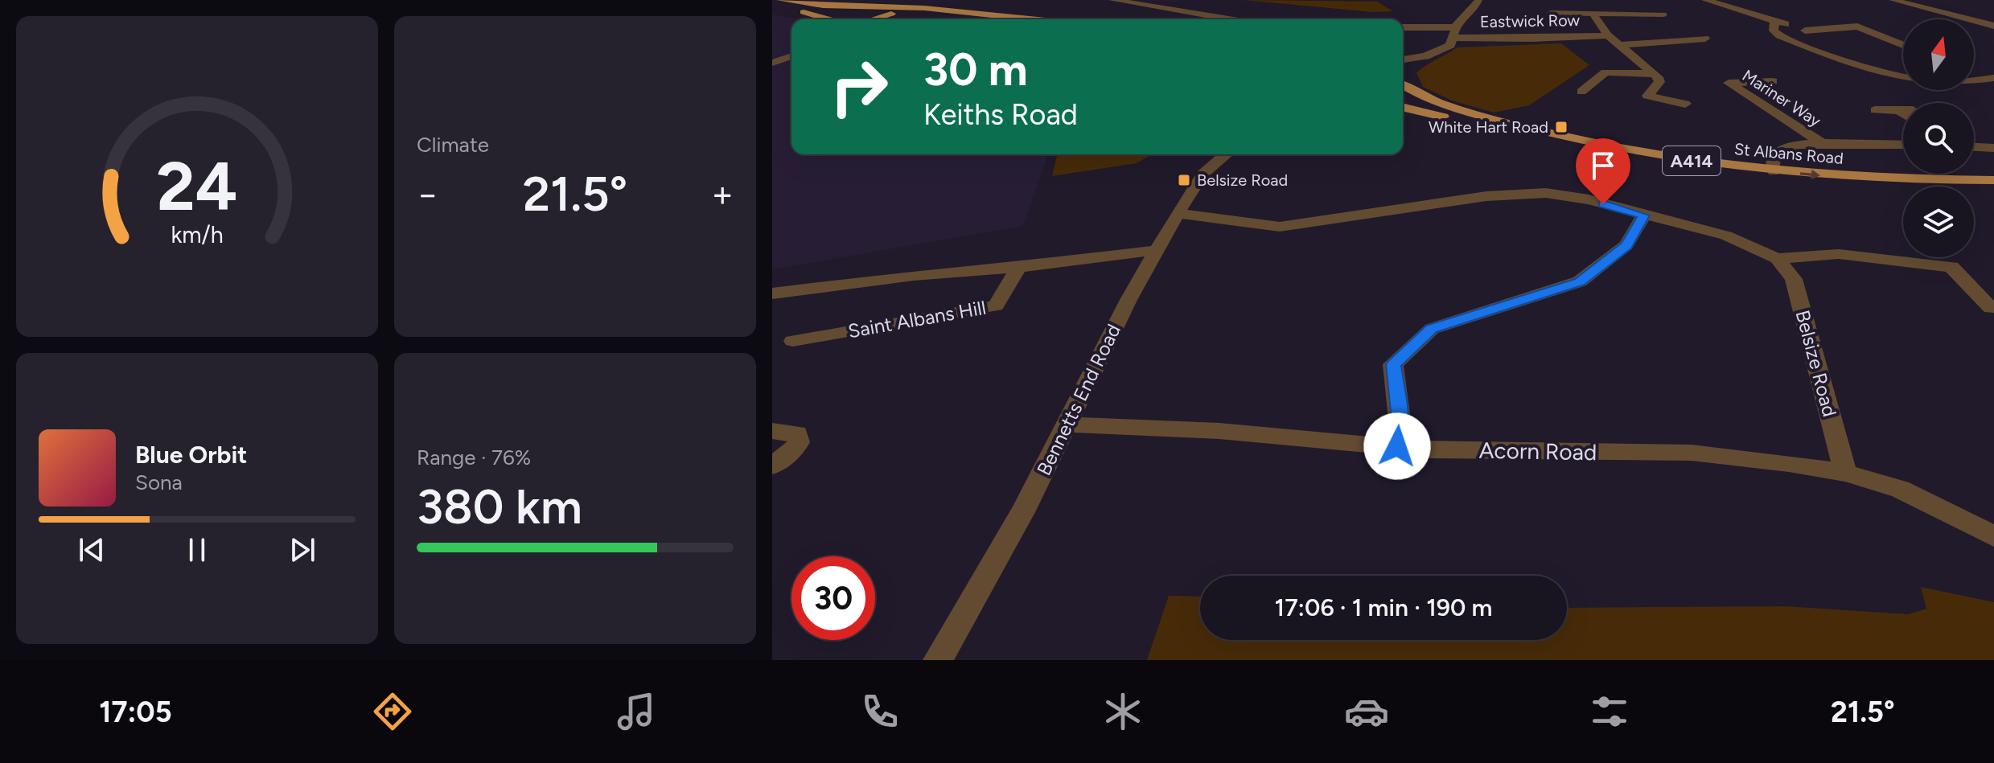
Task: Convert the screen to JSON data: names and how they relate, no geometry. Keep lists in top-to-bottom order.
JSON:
{
  "streets": {
    "main road": ["St Albans Road", "A414"],
    "street": [
      "Eastwick Row",
      "Mariner Way",
      "Saint Albans Hill",
      "Belsize Road",
      "Bennetts End Road",
      "Acorn Road"
    ]
  },
  "crossings": [
    ["Saint Albans Hill", "Bennetts End Road"],
    ["Belsize Road", "Bennetts End Road"],
    ["Belsize Road", "Acorn Road"],
    ["Bennetts End Road", "Acorn Road"]
  ],
  "places": {
    "transit": ["White Hart Road", "Belsize Road"]
  },
  "north": "top",
  "page": {
    "tile": [
      "Climate",
      ["Range · 76%", "380 km"]
    ],
    "turn": ["30 m", "Keiths Road"],
    "heat": ["−", "21.5°", "+"],
    "song": ["Blue Orbit", "Sona"],
    "limit": "30",
    "trip": "17:06 · 1 min · 190 m",
    "tabs": ["17:05", "21.5°"],
    "gauge": ["24", "km/h"]
  }
}
